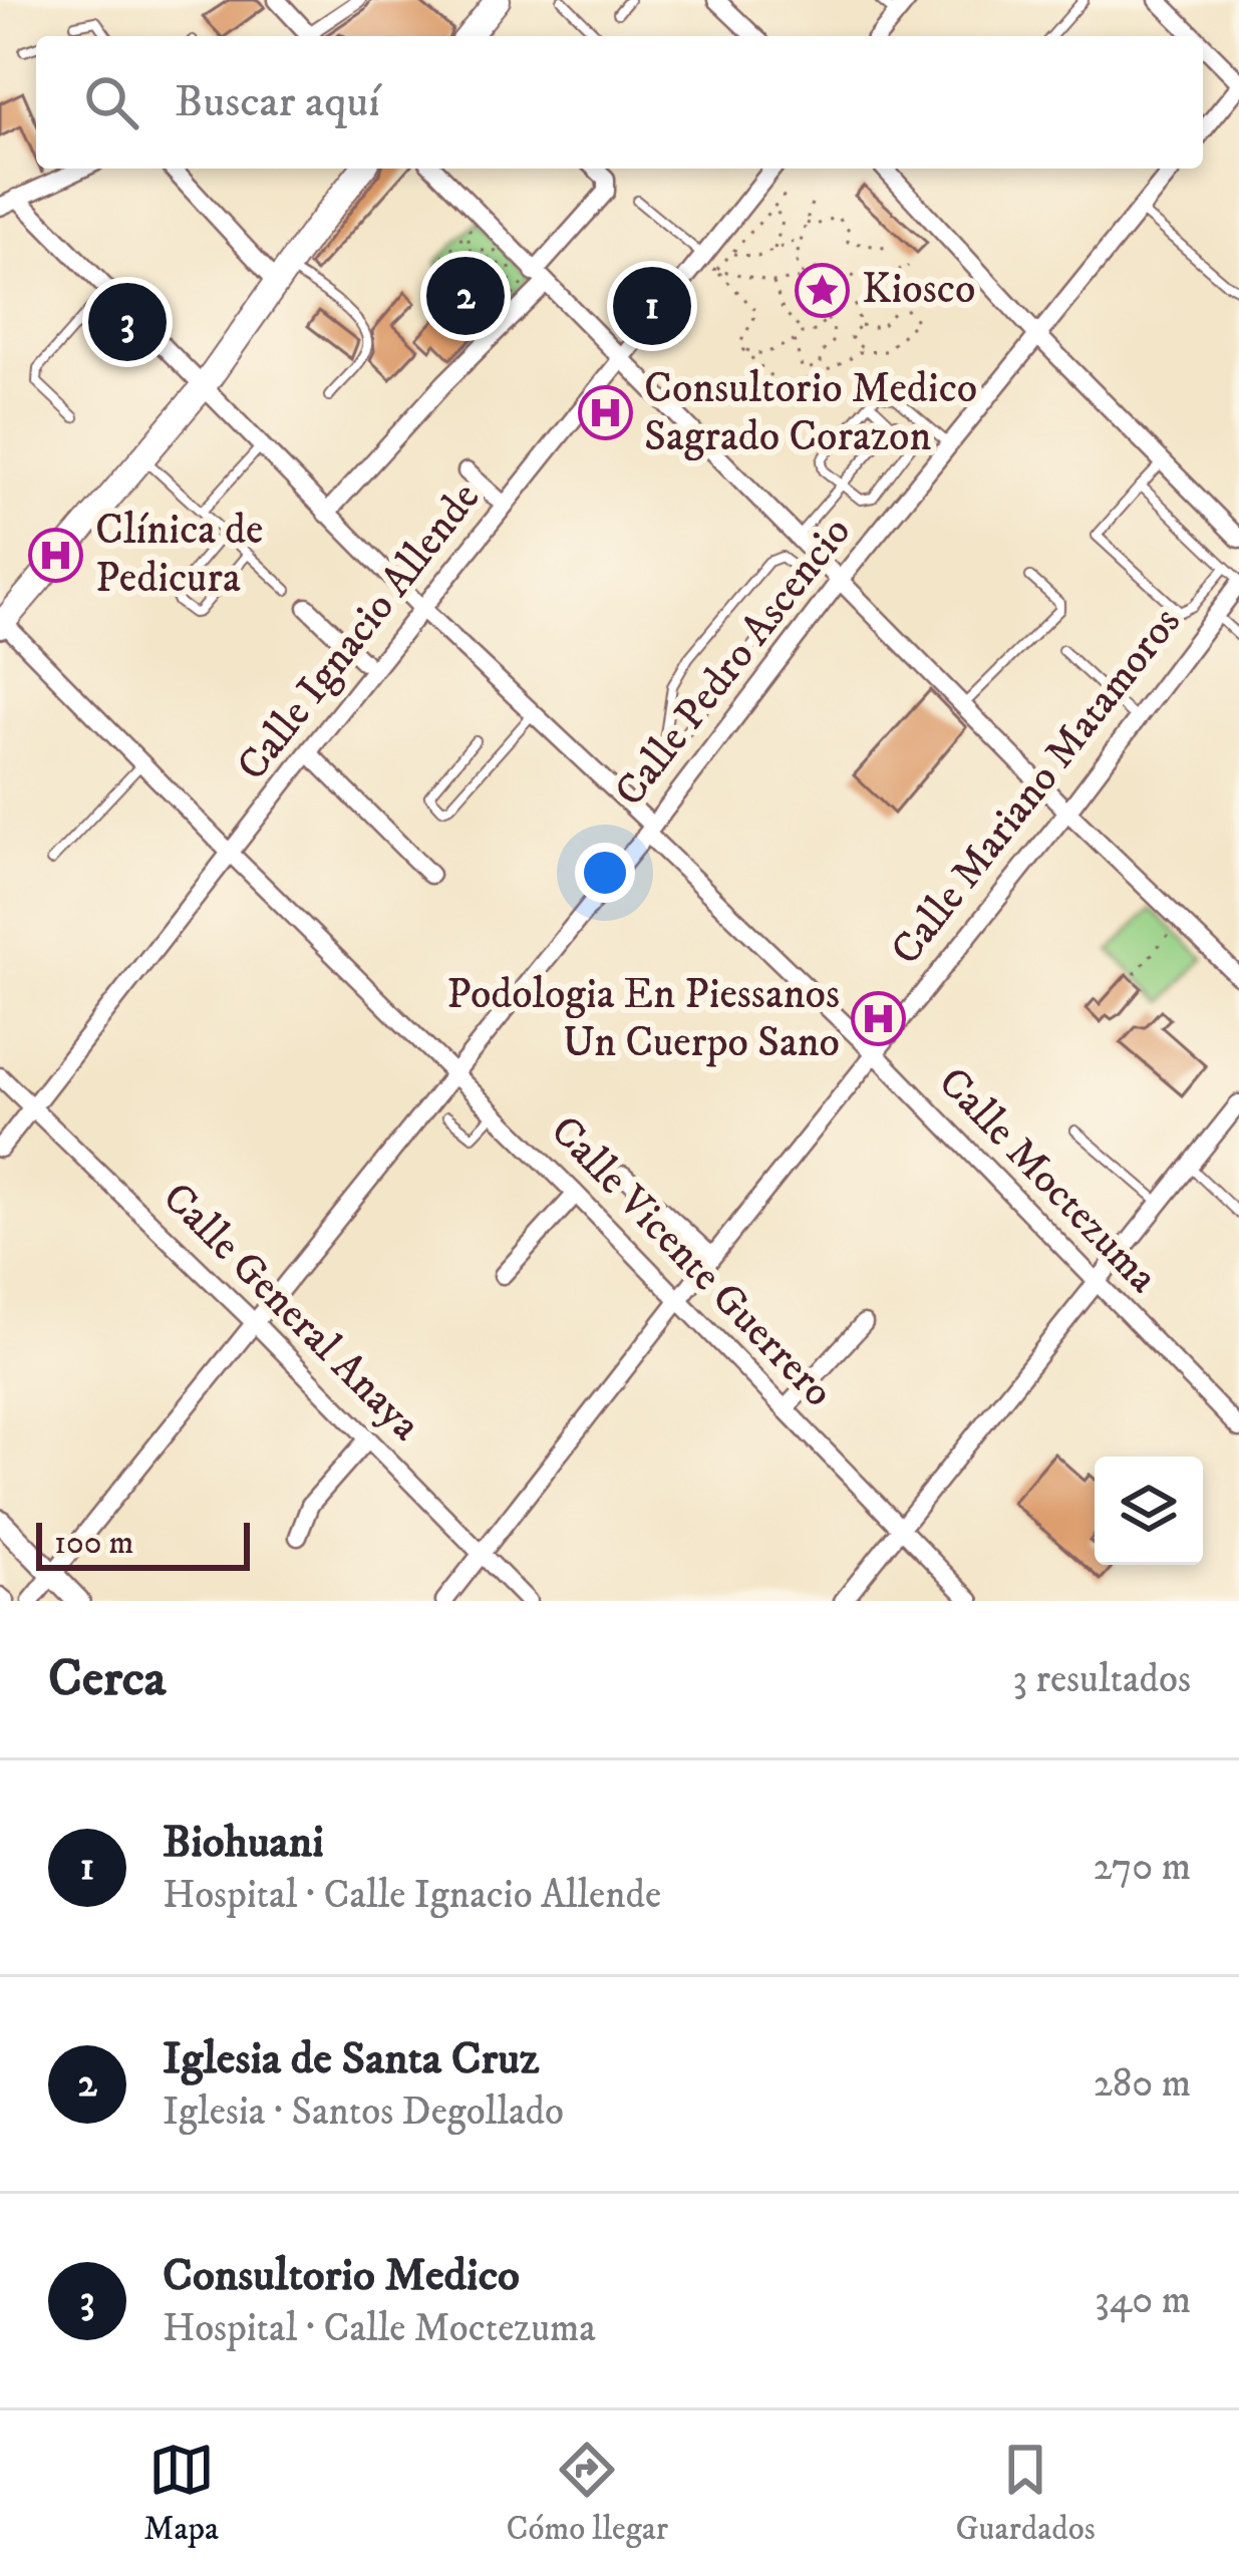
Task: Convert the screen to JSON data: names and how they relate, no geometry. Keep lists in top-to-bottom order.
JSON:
{
  "streets": {
    "street": [
      "Calle Ignacio Allende",
      "Calle Pedro Ascencio",
      "Calle Mariano Matamoros",
      "Calle Moctezuma",
      "Calle Vicente Guerrero",
      "Calle General Anaya"
    ]
  },
  "crossings": [
    ["Calle Ignacio Allende", "Calle Moctezuma"],
    ["Calle Ignacio Allende", "Calle Vicente Guerrero"],
    ["Calle Ignacio Allende", "Calle General Anaya"],
    ["Calle Pedro Ascencio", "Calle Moctezuma"],
    ["Calle Pedro Ascencio", "Calle Vicente Guerrero"],
    ["Calle Pedro Ascencio", "Calle General Anaya"],
    ["Calle Mariano Matamoros", "Calle Moctezuma"],
    ["Calle Mariano Matamoros", "Calle Vicente Guerrero"],
    ["Calle Mariano Matamoros", "Calle General Anaya"]
  ],
  "places": {
    "place": ["Kiosco"],
    "hospital": ["Consultorio Medico Sagrado Corazon", "Clínica de Pedicura", "Podologia En Piessanos Un Cuerpo Sano"]
  },
  "scale_bar": "100 m",
  "page": {
    "search": "Buscar aquí",
    "pins": ["2", "1", "3"],
    "scale": "100 m",
    "heading": ["Cerca", "3 resultados"],
    "list": [
      {
        "mark": "1",
        "name": "Biohuani",
        "note": "Hospital · Calle Ignacio Allende",
        "value": "270 m"
      },
      {
        "mark": "2",
        "name": "Iglesia de Santa Cruz",
        "note": "Iglesia · Santos Degollado",
        "value": "280 m"
      },
      {
        "mark": "3",
        "name": "Consultorio Medico",
        "note": "Hospital · Calle Moctezuma",
        "value": "340 m"
      }
    ],
    "nav": ["Mapa", "Cómo llegar", "Guardados"]
  }
}
